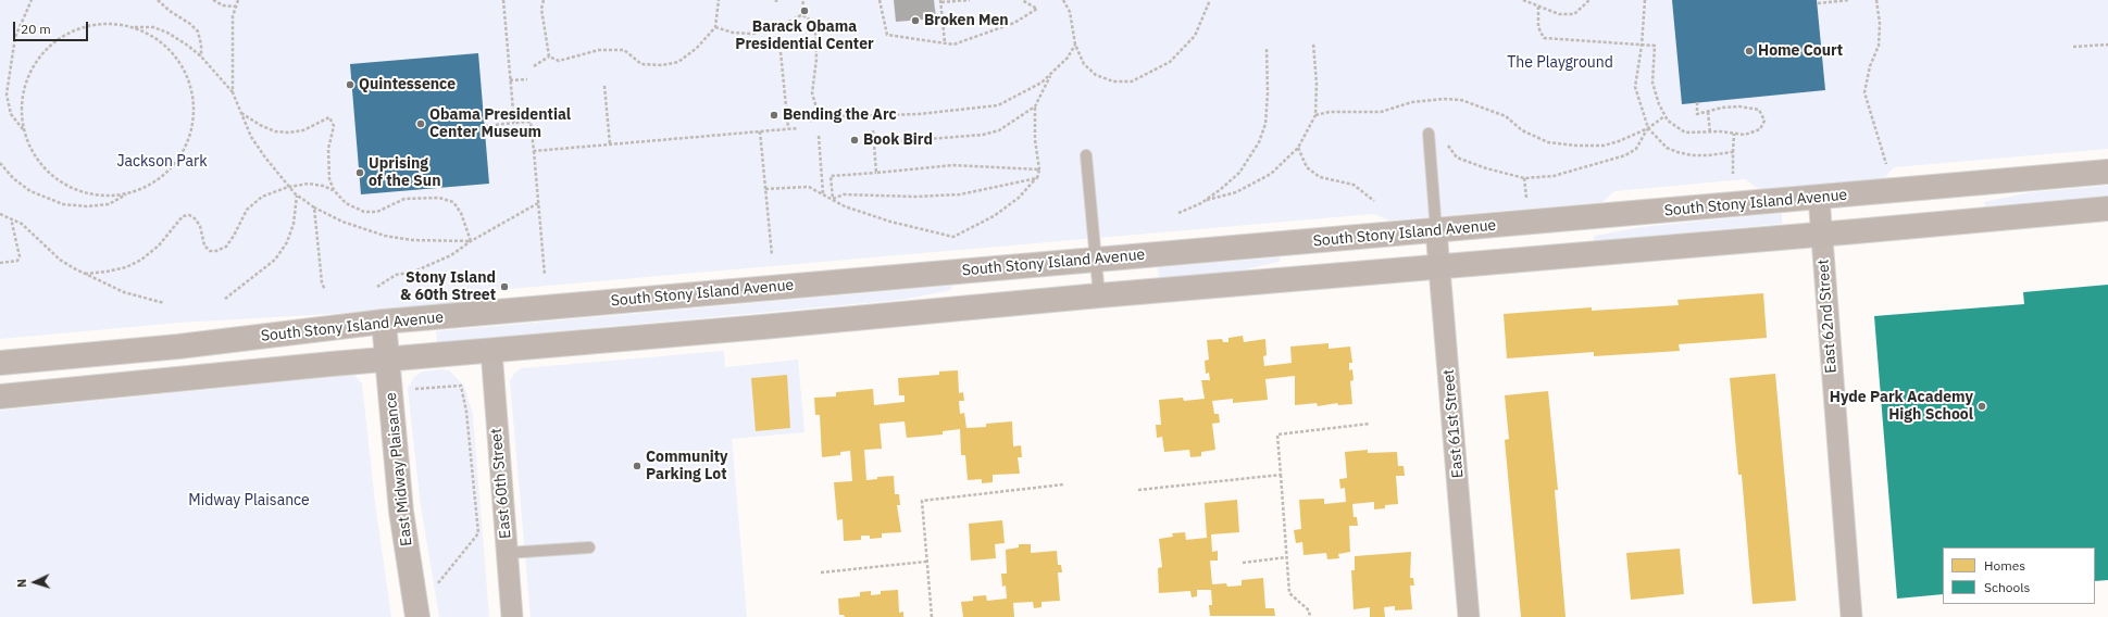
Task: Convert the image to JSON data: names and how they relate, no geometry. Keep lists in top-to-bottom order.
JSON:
{
  "streets": {
    "main road": ["South Stony Island Avenue", "East Midway Plaisance"],
    "street": ["East 62nd Street", "East 61st Street", "East 60th Street"]
  },
  "crossings": [
    ["South Stony Island Avenue", "East 62nd Street"],
    ["South Stony Island Avenue", "East 61st Street"],
    ["South Stony Island Avenue", "East Midway Plaisance"]
  ],
  "parks": ["The Playground", "Jackson Park", "Midway Plaisance"],
  "places": [
    "Barack Obama Presidential Center",
    "Broken Men",
    "Home Court",
    "Quintessence",
    "Bending the Arc",
    "Obama Presidential Center Museum",
    "Book Bird",
    "Uprising of the Sun",
    "Stony Island & 60th Street",
    "Hyde Park Academy High School",
    "Community Parking Lot"
  ],
  "legend": ["Homes", "Schools"],
  "scale_bar": "20 m",
  "north": "left"
}
